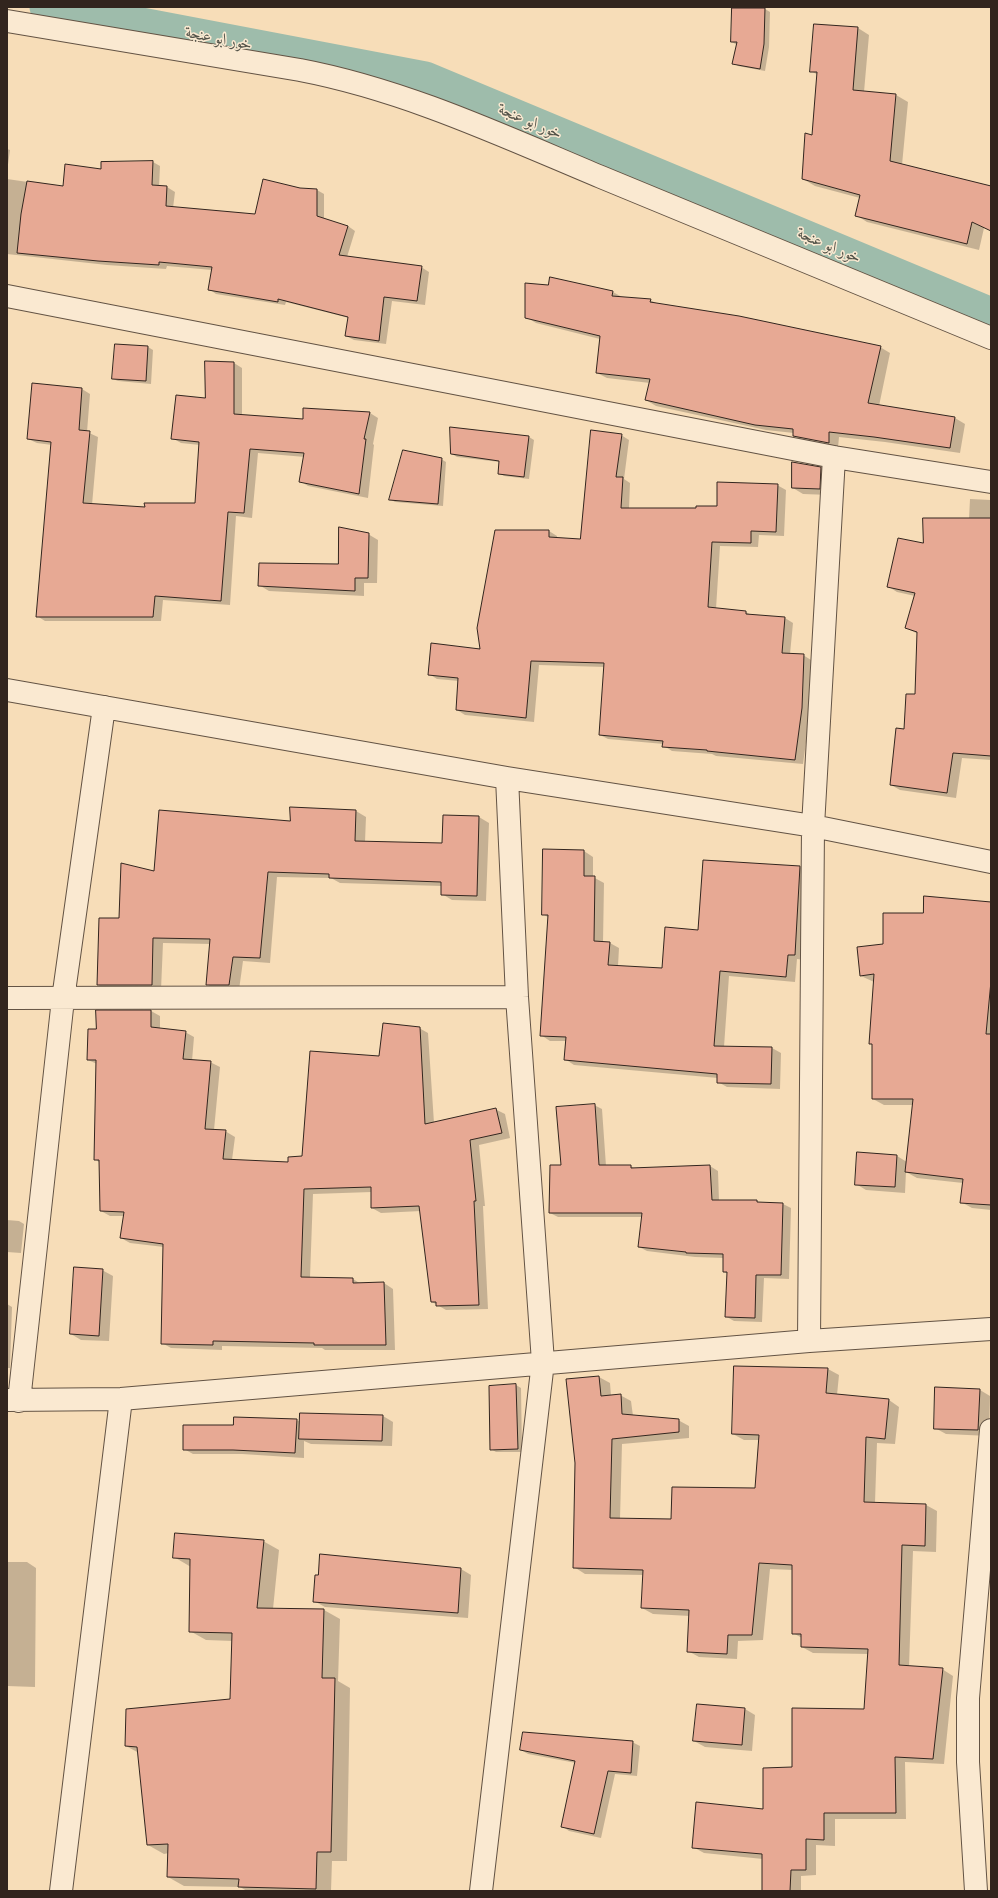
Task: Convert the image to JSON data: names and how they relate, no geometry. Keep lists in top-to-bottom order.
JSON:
{
  "water": ["خور ابو عنجة"]
}
